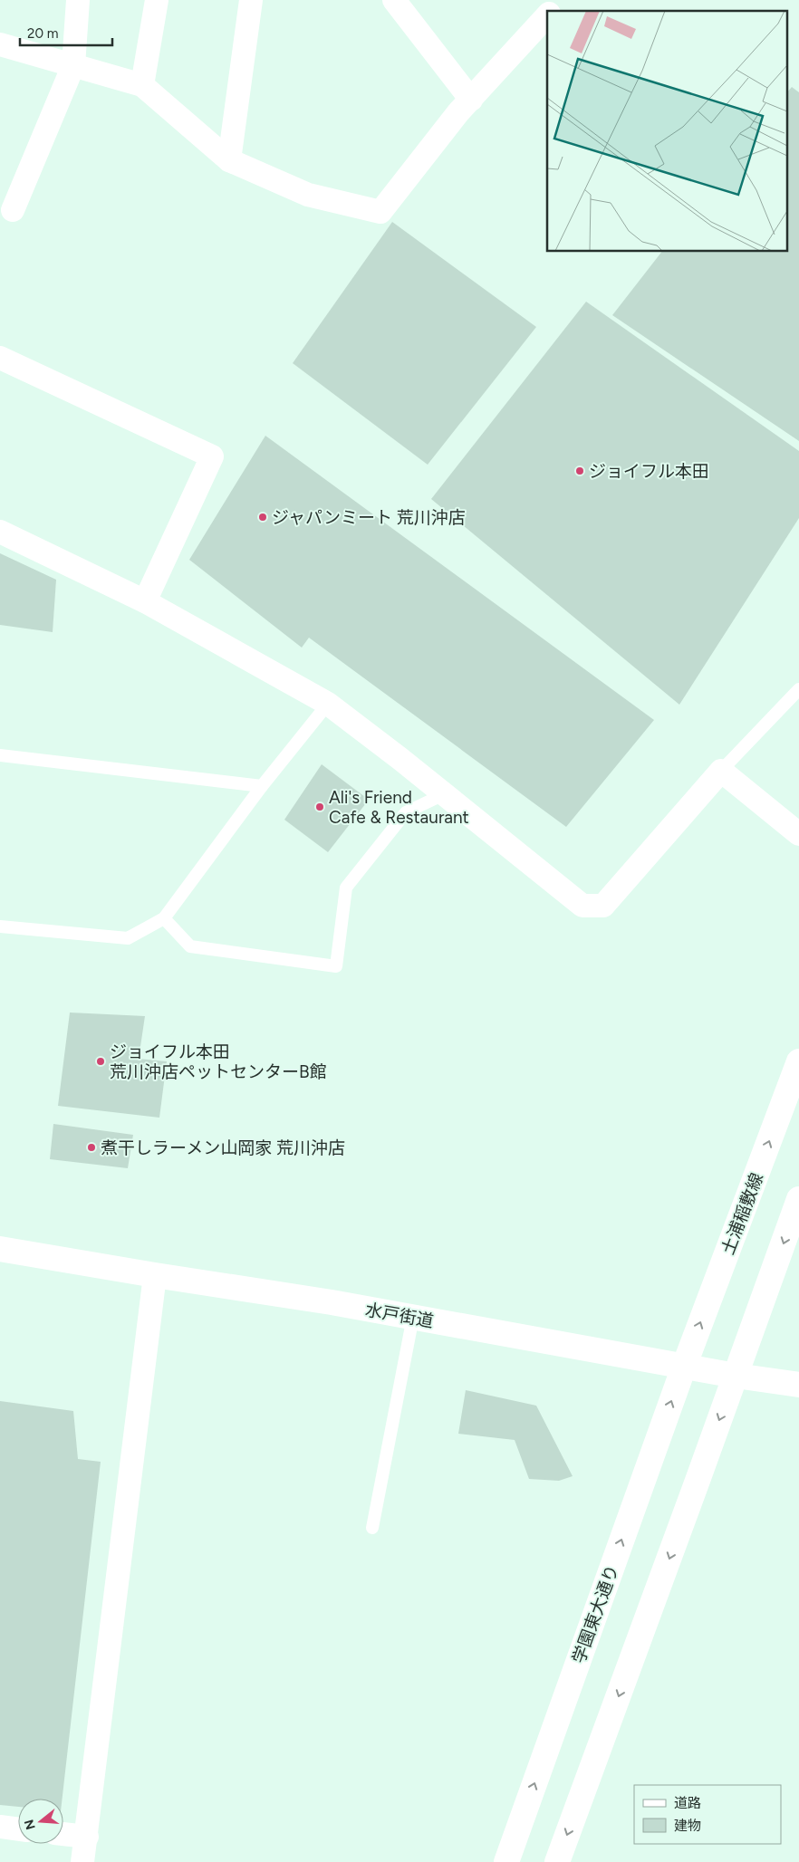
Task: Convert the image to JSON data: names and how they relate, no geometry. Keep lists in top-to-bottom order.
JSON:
{
  "streets": {
    "main road": ["土浦稲敷線", "水戸街道", "学園東大通り"]
  },
  "crossings": [
    ["土浦稲敷線", "水戸街道"],
    ["土浦稲敷線", "学園東大通り"],
    ["水戸街道", "学園東大通り"]
  ],
  "places": [
    "ジョイフル本田",
    "ジャパンミート 荒川沖店",
    "Ali's Friend Cafe & Restaurant",
    "ジョイフル本田 荒川沖店ペットセンターB館",
    "煮干しラーメン山岡家 荒川沖店"
  ],
  "legend": ["道路", "建物"],
  "scale_bar": "20 m",
  "north": "left"
}
